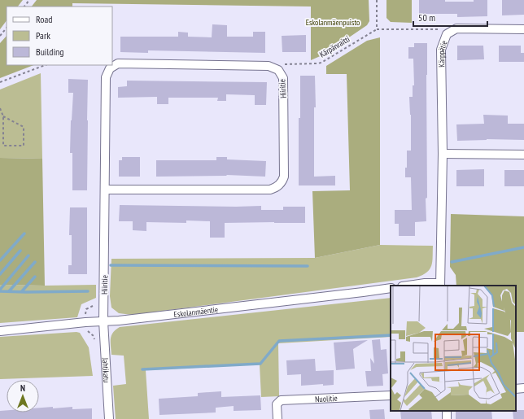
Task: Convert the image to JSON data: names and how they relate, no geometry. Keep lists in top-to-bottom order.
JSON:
{
  "streets": {
    "street": [
      "Kärppätie",
      "Hiiritie",
      "Eskolanmäentie",
      "Jahtikatu",
      "Nuolitie"
    ],
    "path": ["Kärpänraitti"]
  },
  "crossings": [
    ["Kärpänraitti", "Hiiritie"],
    ["Hiiritie", "Eskolanmäentie"],
    ["Hiiritie", "Jahtikatu"],
    ["Eskolanmäentie", "Jahtikatu"]
  ],
  "parks": ["Eskolanmäenpuisto"],
  "legend": ["Road", "Park", "Building"],
  "scale_bar": "50 m",
  "north": "top"
}
